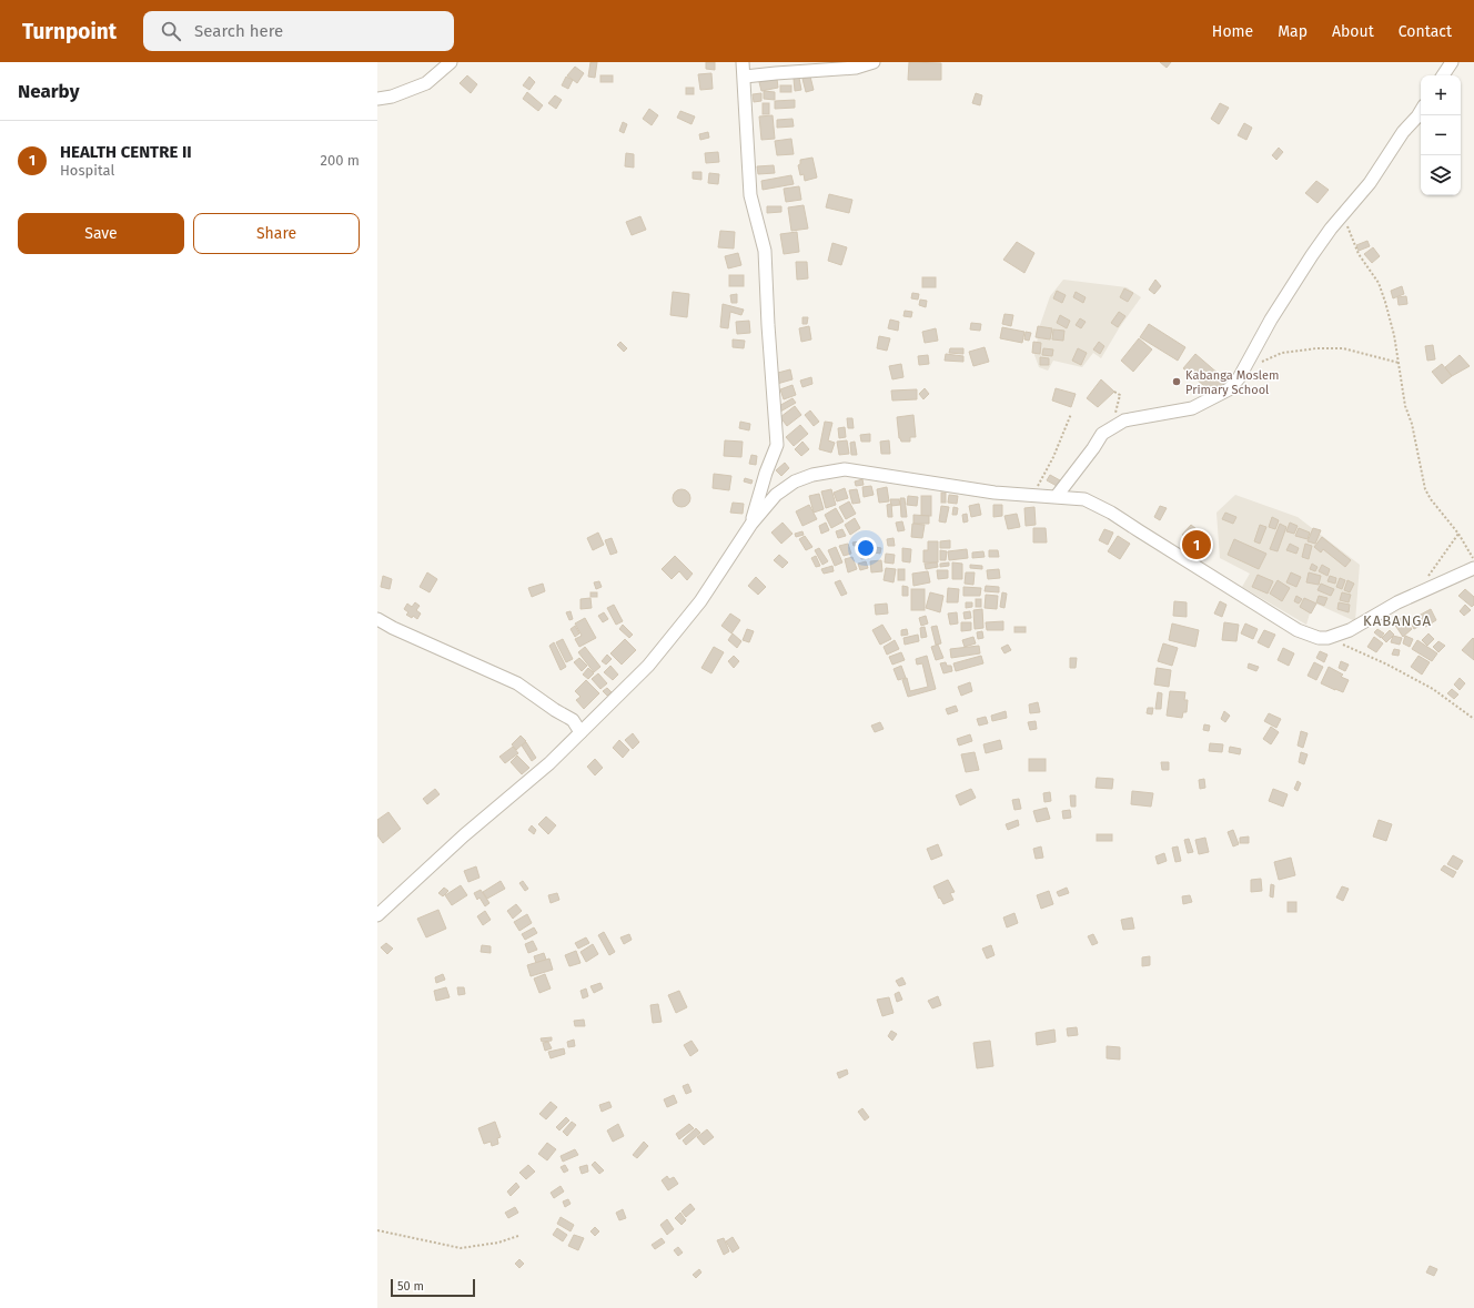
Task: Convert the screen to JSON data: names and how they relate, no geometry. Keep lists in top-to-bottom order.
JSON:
{
  "districts": ["KABANGA"],
  "places": ["Kabanga Moslem Primary School"],
  "scale_bar": "50 m",
  "page": {
    "header": "Turnpoint",
    "search": "Search here",
    "nav": [
      "Home",
      "Map",
      "About",
      "Contact"
    ],
    "heading": "Nearby",
    "map_buttons": ["+", "−"],
    "list": [
      {
        "mark": "1",
        "name": "HEALTH CENTRE II",
        "note": "Hospital",
        "value": "200 m"
      }
    ],
    "buttons": ["Save", "Share"],
    "pins": "1",
    "scale": "50 m"
  }
}
